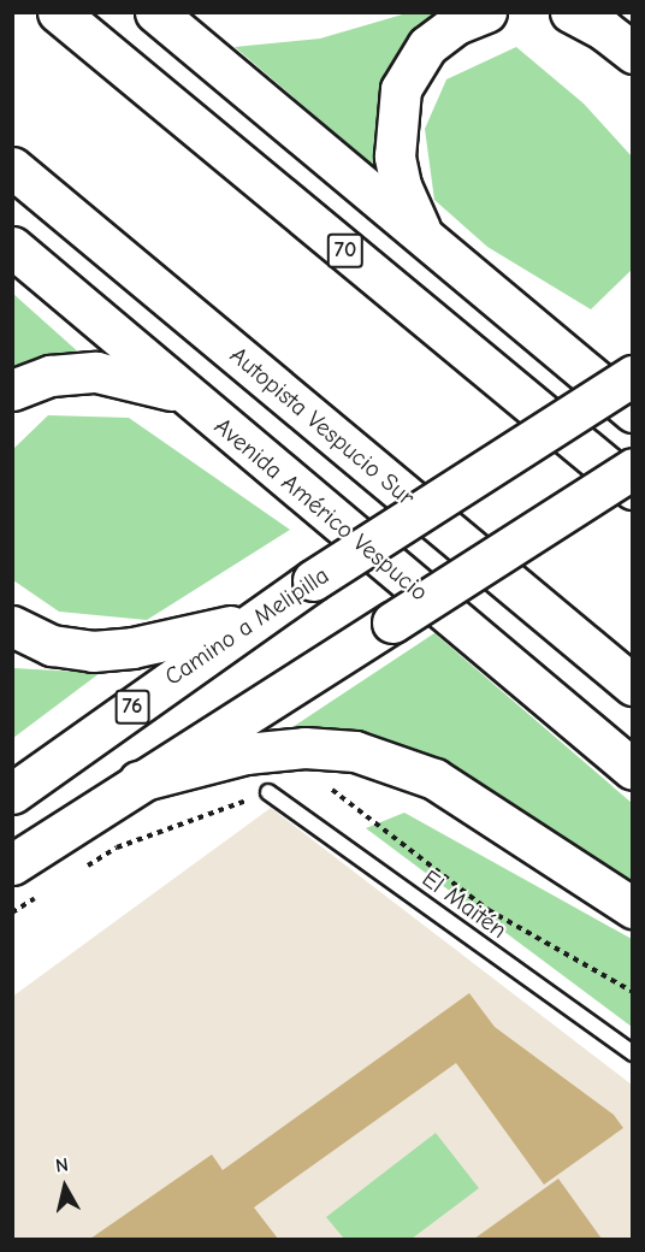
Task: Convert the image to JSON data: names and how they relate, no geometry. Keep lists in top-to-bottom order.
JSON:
{
  "streets": {
    "main road": [
      "70",
      "Autopista Vespucio Sur",
      "Avenida Américo Vespucio",
      "Camino a Melipilla",
      "76"
    ],
    "lane": ["El Maitén"]
  },
  "north": "top"
}
